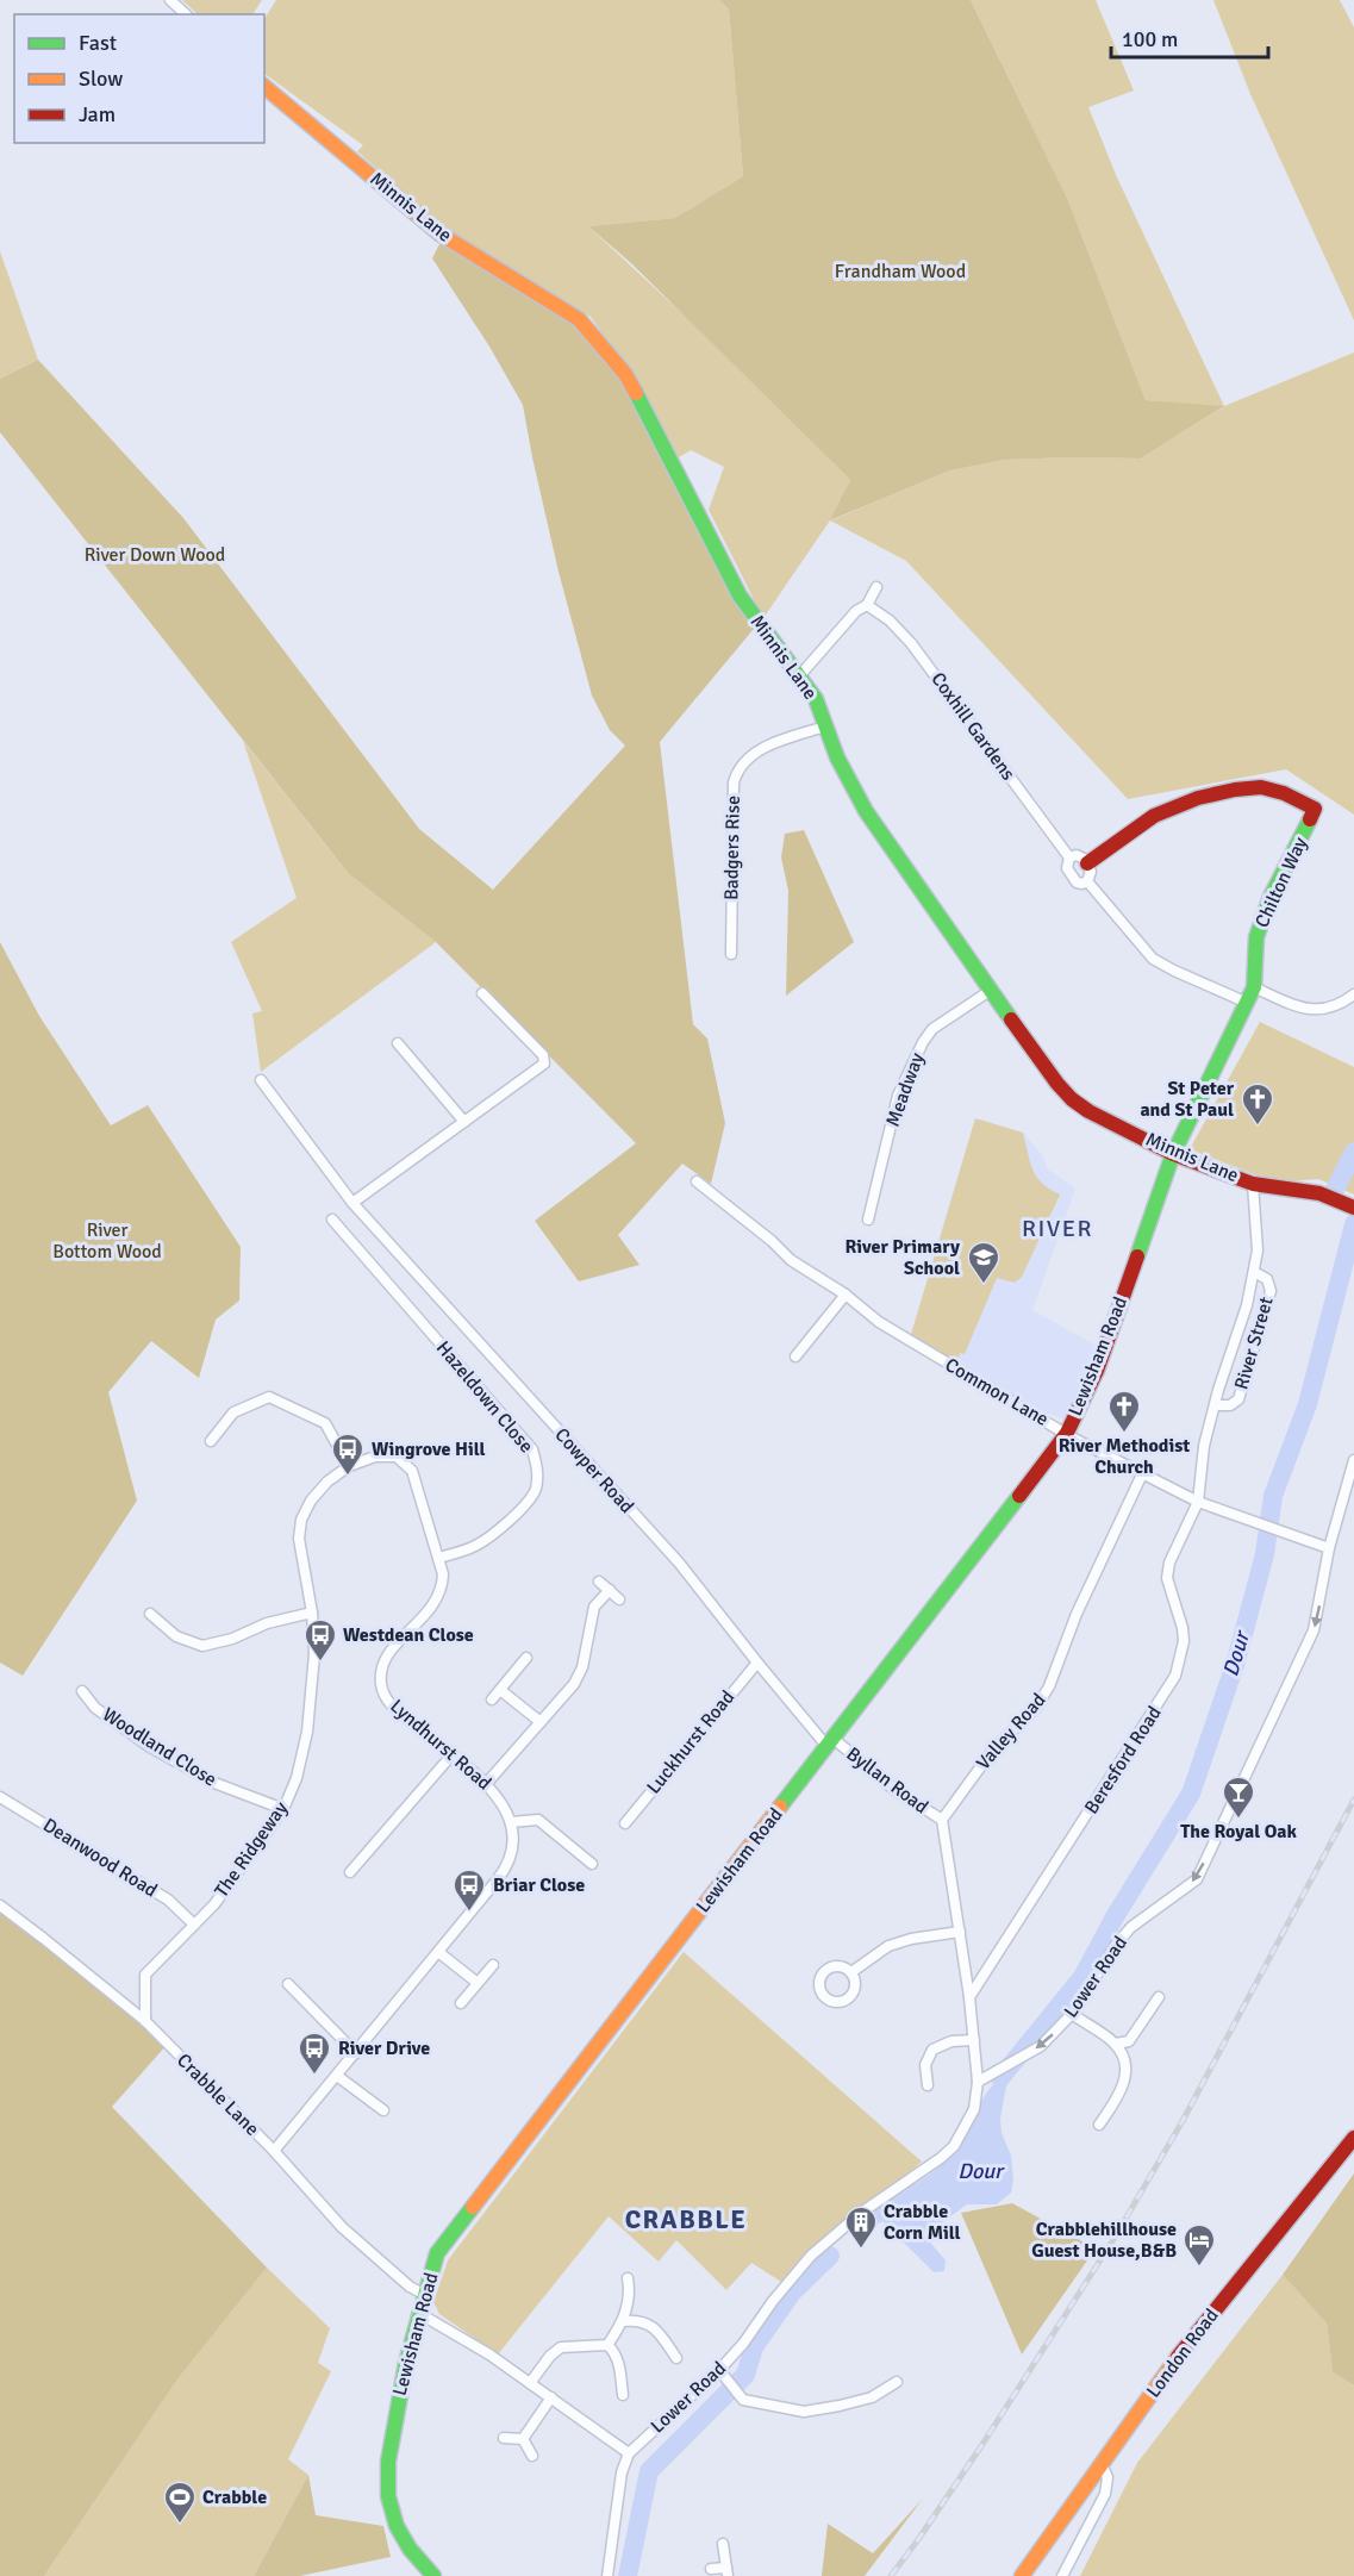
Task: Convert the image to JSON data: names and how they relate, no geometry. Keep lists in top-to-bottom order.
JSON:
{
  "streets": {
    "street": [
      "Minnis Lane",
      "Coxhill Gardens",
      "Badgers Rise",
      "Chilton Way",
      "Meadway",
      "River Street",
      "Lewisham Road",
      "Common Lane",
      "Hazeldown Close",
      "Cowper Road",
      "Valley Road",
      "Luckhurst Road",
      "Lyndhurst Road",
      "Woodland Close",
      "Beresford Road",
      "Byllan Road",
      "The Ridgeway",
      "Deanwood Road",
      "Lower Road",
      "Crabble Lane",
      "London Road"
    ]
  },
  "crossings": [
    ["Minnis Lane", "Badgers Rise"],
    ["Minnis Lane", "Chilton Way"],
    ["Minnis Lane", "Meadway"],
    ["Minnis Lane", "River Street"],
    ["Minnis Lane", "Lewisham Road"],
    ["Coxhill Gardens", "Chilton Way"],
    ["Chilton Way", "Lewisham Road"],
    ["River Street", "Common Lane"],
    ["River Street", "Beresford Road"],
    ["Lewisham Road", "Common Lane"],
    ["Lewisham Road", "Cowper Road"],
    ["Lewisham Road", "Byllan Road"],
    ["Lewisham Road", "Crabble Lane"],
    ["Common Lane", "Valley Road"],
    ["Common Lane", "Beresford Road"],
    ["Common Lane", "Lower Road"],
    ["Hazeldown Close", "Lyndhurst Road"],
    ["Cowper Road", "Luckhurst Road"],
    ["Cowper Road", "Byllan Road"],
    ["Valley Road", "Byllan Road"],
    ["Lyndhurst Road", "The Ridgeway"],
    ["Lyndhurst Road", "Crabble Lane"],
    ["Woodland Close", "The Ridgeway"],
    ["The Ridgeway", "Deanwood Road"],
    ["The Ridgeway", "Crabble Lane"]
  ],
  "one_way": ["Lower Road"],
  "districts": ["RIVER", "CRABBLE"],
  "water": ["Dour"],
  "parks": ["Frandham Wood", "River Down Wood", "River Bottom Wood"],
  "places": {
    "church": ["St Peter and St Paul", "River Methodist Church"],
    "school or university": ["River Primary School"],
    "bus stop": [
      "Wingrove Hill",
      "Westdean Close",
      "Briar Close",
      "River Drive"
    ],
    "bar": ["The Royal Oak"],
    "building": ["Crabble Corn Mill"],
    "hotel": ["Crabblehillhouse Guest House,B&B"],
    "sports": ["Crabble"]
  },
  "legend": ["Fast", "Slow", "Jam"],
  "scale_bar": "100 m"
}
